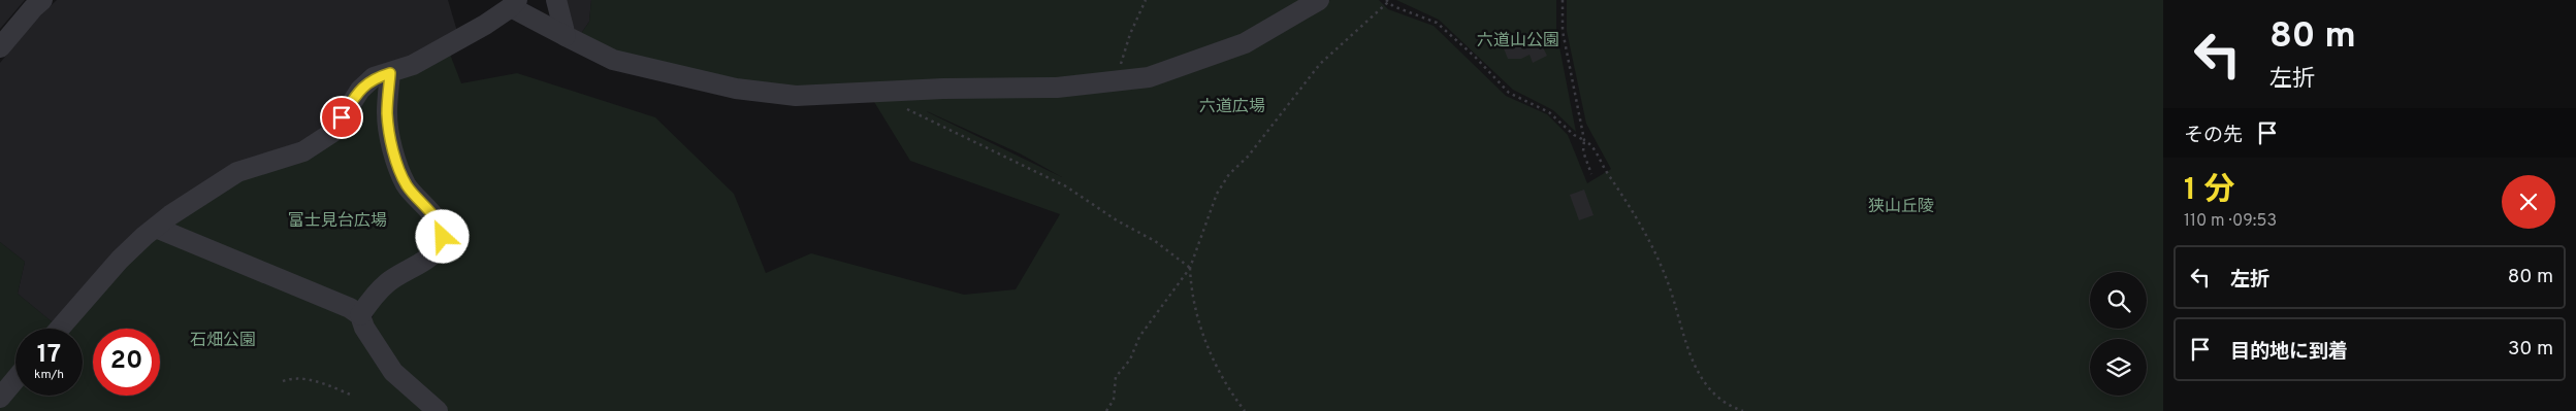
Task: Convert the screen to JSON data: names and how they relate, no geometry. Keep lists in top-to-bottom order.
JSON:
{
  "parks": [
    "六道山公園",
    "六道広場",
    "狭山丘陵",
    "富士見台広場",
    "石畑公園"
  ],
  "page": {
    "turn": ["80 m", "左折"],
    "then": "その先",
    "heading": ["1 分", "110 m · 09:53"],
    "list": [
      {
        "name": "左折",
        "value": "80 m"
      },
      {
        "name": "目的地に到着",
        "value": "30 m"
      }
    ],
    "speed": "17 km/h",
    "limit": "20"
  }
}
